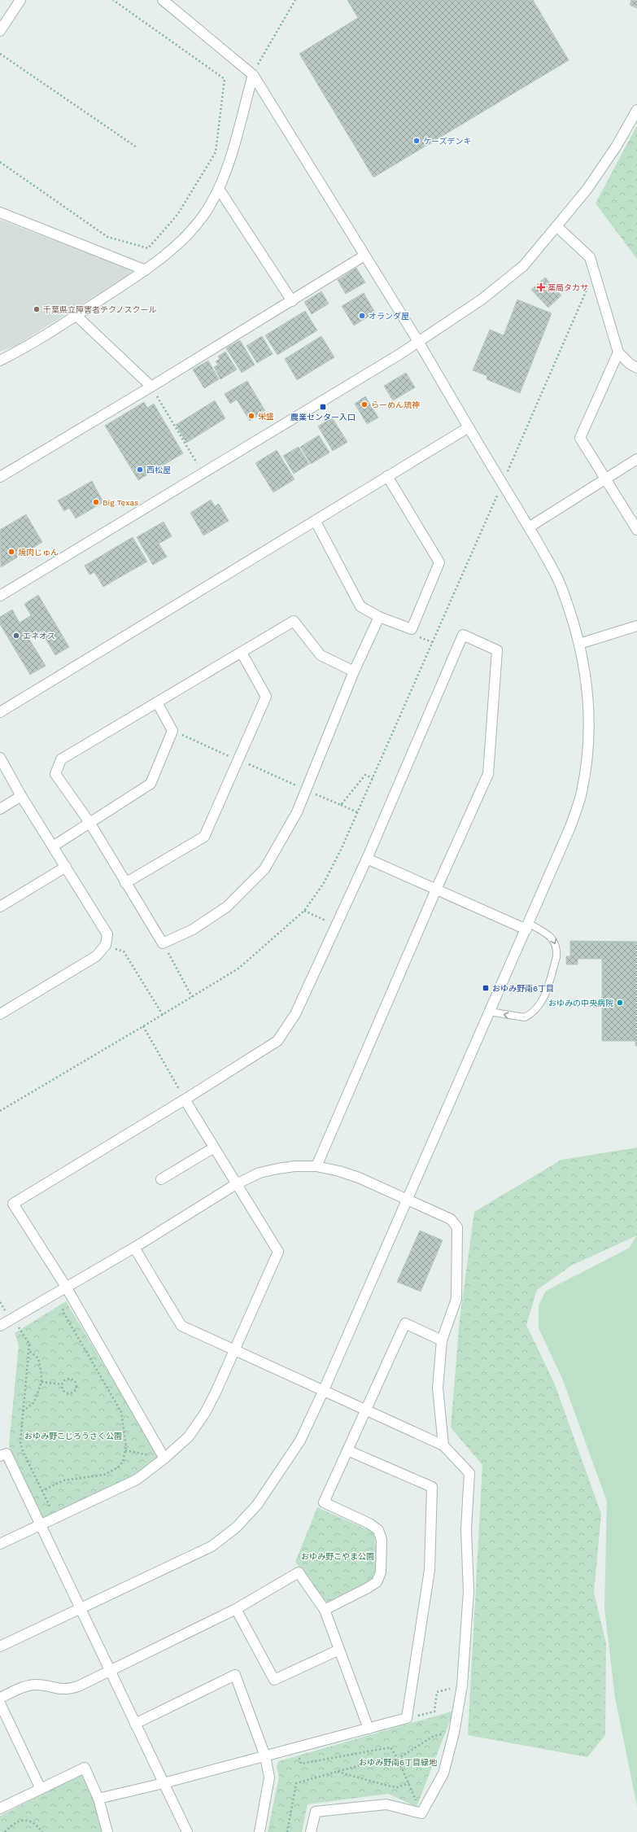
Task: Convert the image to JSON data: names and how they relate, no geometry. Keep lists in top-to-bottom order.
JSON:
{
  "parks": ["おゆみ野こじろうさく公園", "おゆみ野こやま公園", "おゆみ野南6丁目緑地"],
  "places": {
    "other": [
      "ケーズデンキ",
      "千葉県立障害者テクノスクール",
      "オランダ屋",
      "らーめん琉神",
      "栄盛",
      "西松屋",
      "Big Texas",
      "焼肉じゅん",
      "エネオス",
      "おゆみの中央病院"
    ],
    "health": ["薬局タカサ"],
    "transit": ["農業センター入口", "おゆみ野南6丁目"]
  }
}
